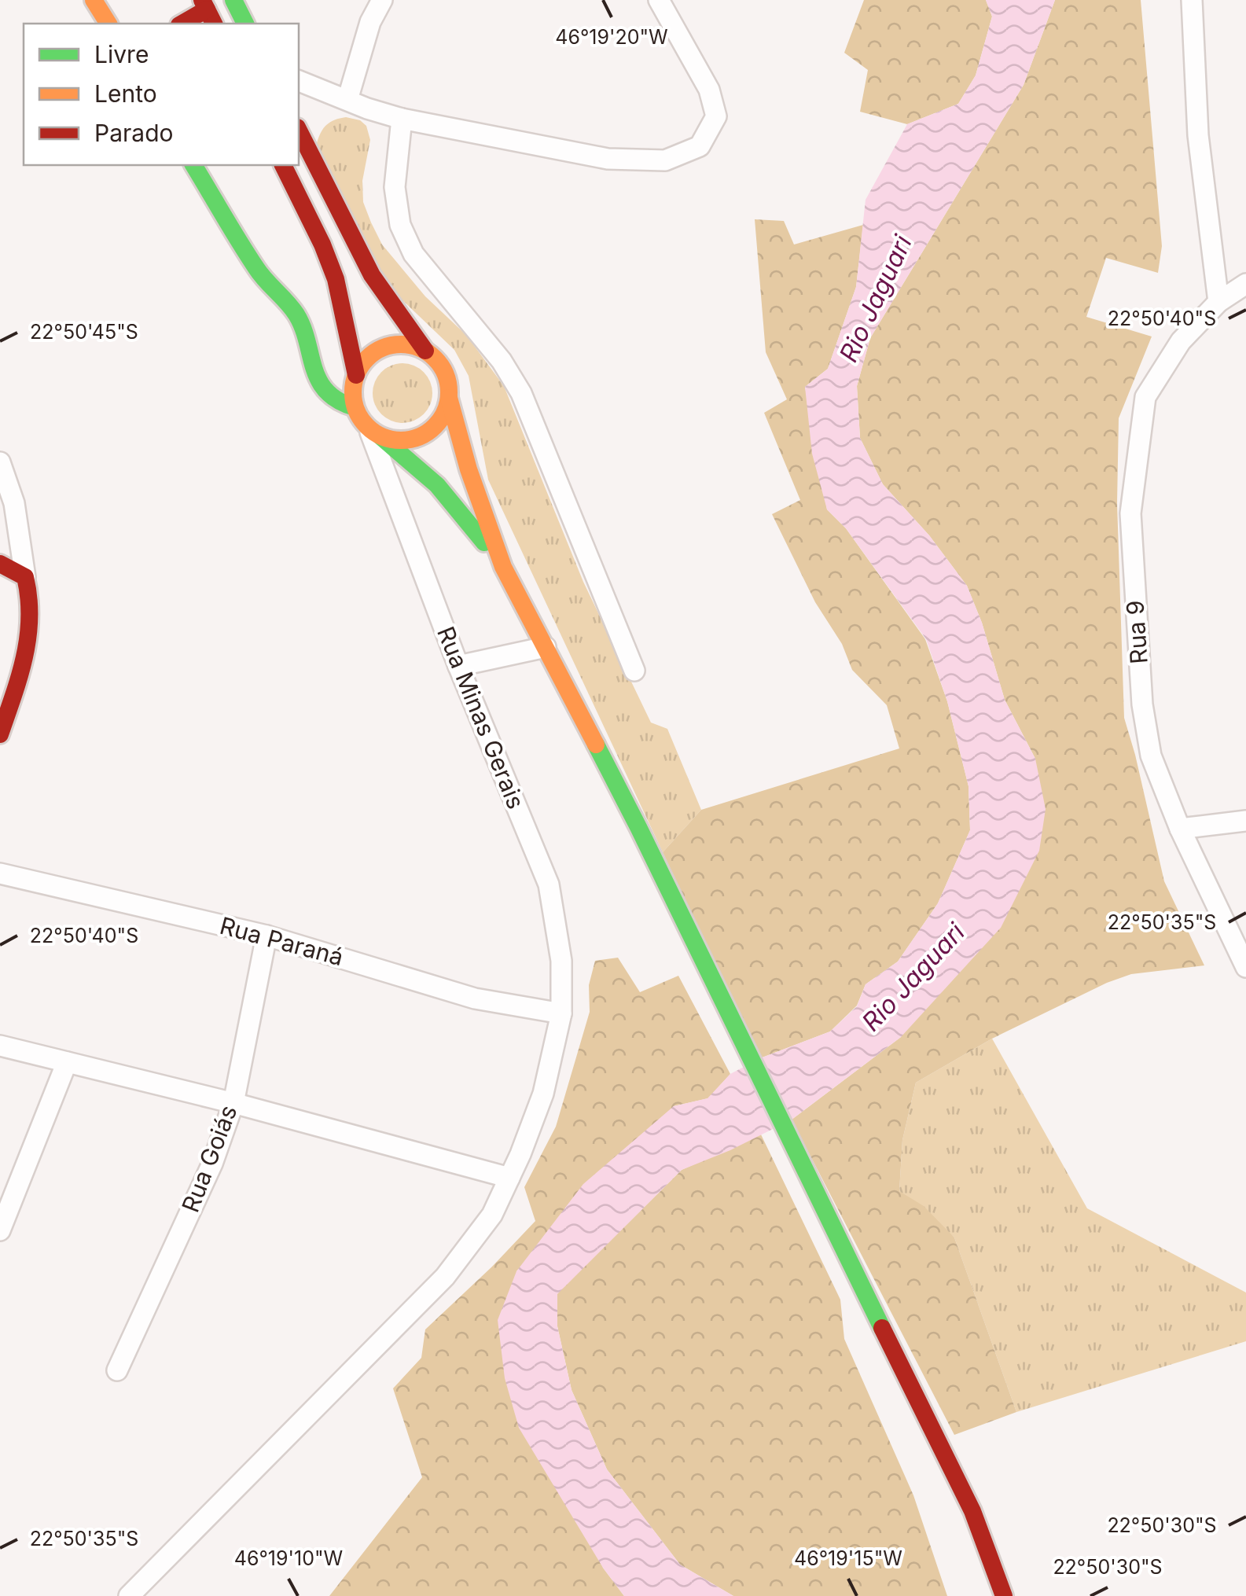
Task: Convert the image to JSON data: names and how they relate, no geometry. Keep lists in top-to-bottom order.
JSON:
{
  "streets": {
    "street": [
      "Rua 9",
      "Rua Minas Gerais",
      "Rua Paraná",
      "Rua Goiás"
    ]
  },
  "crossings": [
    ["Rua Minas Gerais", "Rua Paraná"],
    ["Rua Paraná", "Rua Goiás"]
  ],
  "water": ["Rio Jaguari"],
  "legend": ["Livre", "Lento", "Parado"],
  "coordinates": [
    "46°19'20\"W",
    "22°50'40\"S",
    "22°50'45\"S",
    "22°50'35\"S",
    "22°50'30\"S",
    "46°19'10\"W",
    "46°19'15\"W"
  ]
}
